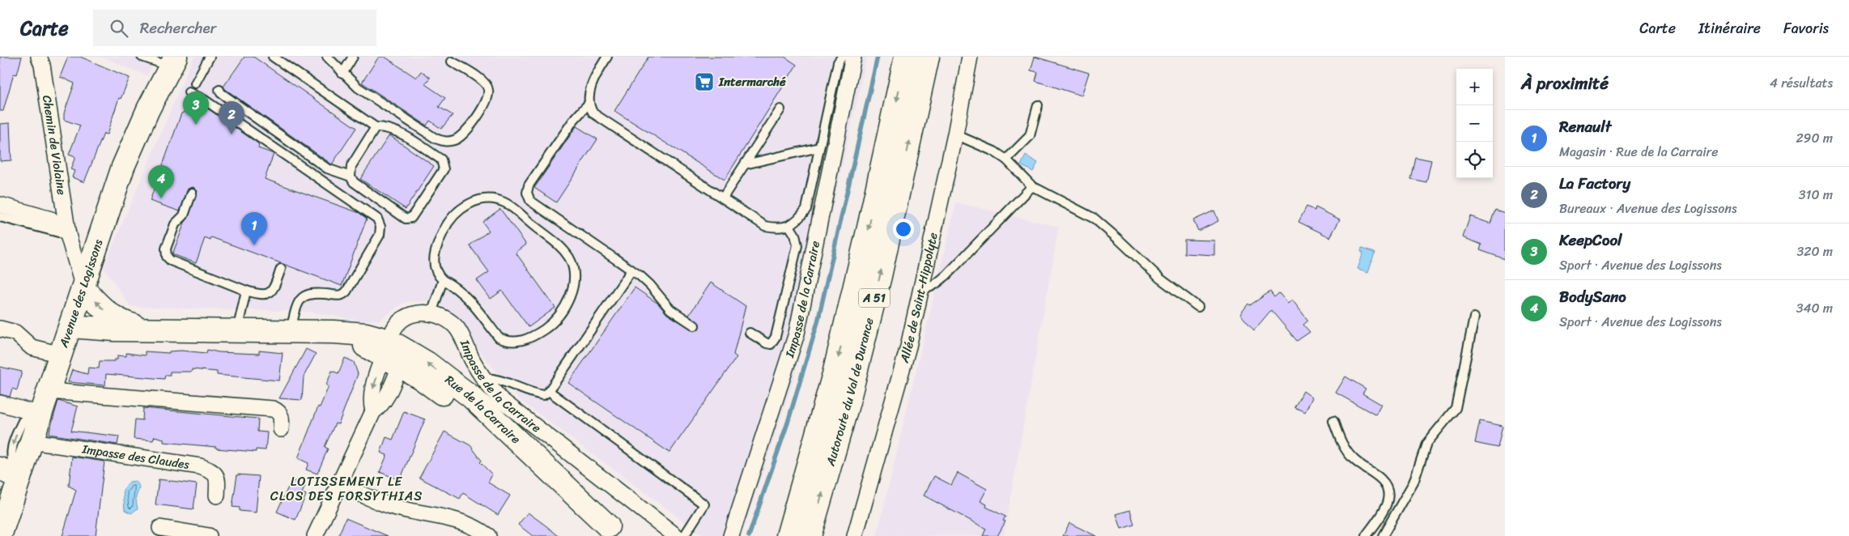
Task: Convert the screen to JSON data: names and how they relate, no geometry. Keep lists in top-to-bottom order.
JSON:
{
  "streets": {
    "main road": [
      "Avenue des Logissons",
      "A 51",
      "Autoroute du Val de Durance",
      "Rue de la Carraire"
    ],
    "street": [
      "Chemin de Violaine",
      "Allée de Saint-Hippolyte",
      "Impasse de la Carraire",
      "Impasse des Claudes"
    ]
  },
  "crossings": [
    ["Chemin de Violaine", "Avenue des Logissons"],
    ["Chemin de Violaine", "Rue de la Carraire"],
    ["Avenue des Logissons", "Rue de la Carraire"],
    ["Avenue des Logissons", "Impasse des Claudes"],
    ["Impasse de la Carraire", "Rue de la Carraire"]
  ],
  "districts": ["LOTISSEMENT LE CLOS DES FORSYTHIAS"],
  "places": {
    "supermarket": ["Intermarché"]
  },
  "page": {
    "header": "Carte",
    "search": "Rechercher",
    "nav": ["Carte", "Itinéraire", "Favoris"],
    "heading": ["À proximité", "4 résultats"],
    "map_buttons": ["+", "−"],
    "pins": [
      "3",
      "2",
      "4",
      "1"
    ],
    "list": [
      {
        "mark": "1",
        "name": "Renault",
        "note": "Magasin · Rue de la Carraire",
        "value": "290 m"
      },
      {
        "mark": "2",
        "name": "La Factory",
        "note": "Bureaux · Avenue des Logissons",
        "value": "310 m"
      },
      {
        "mark": "3",
        "name": "KeepCool",
        "note": "Sport · Avenue des Logissons",
        "value": "320 m"
      },
      {
        "mark": "4",
        "name": "BodySano",
        "note": "Sport · Avenue des Logissons",
        "value": "340 m"
      }
    ]
  }
}
